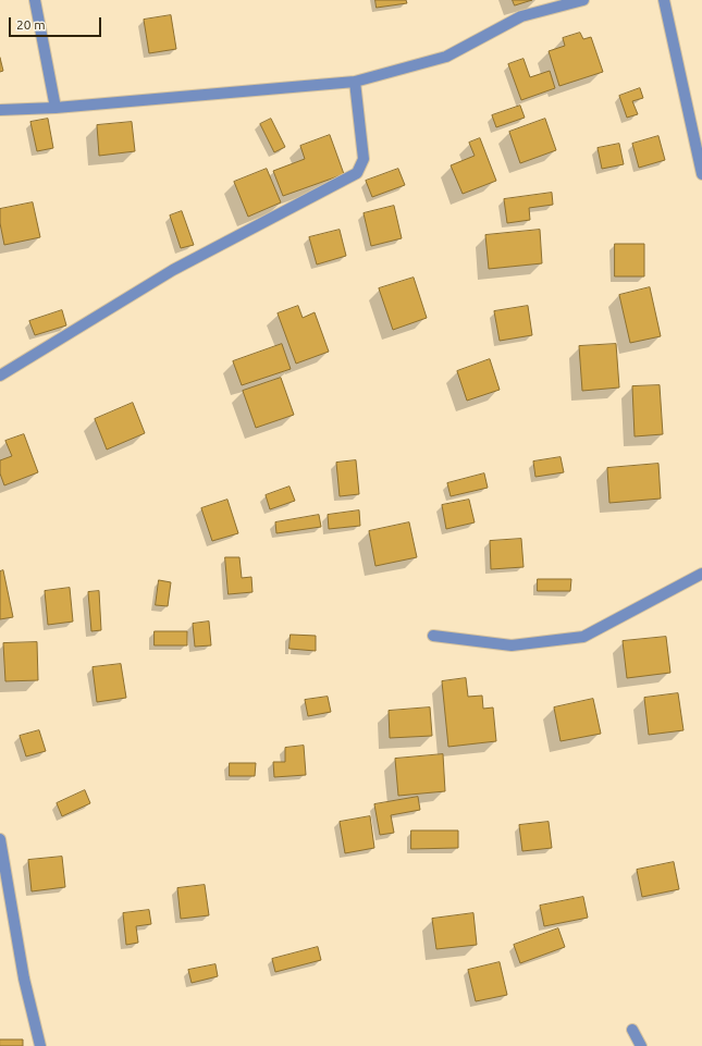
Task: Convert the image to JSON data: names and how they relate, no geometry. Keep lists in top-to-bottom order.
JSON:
{
  "scale_bar": "20 m"
}
